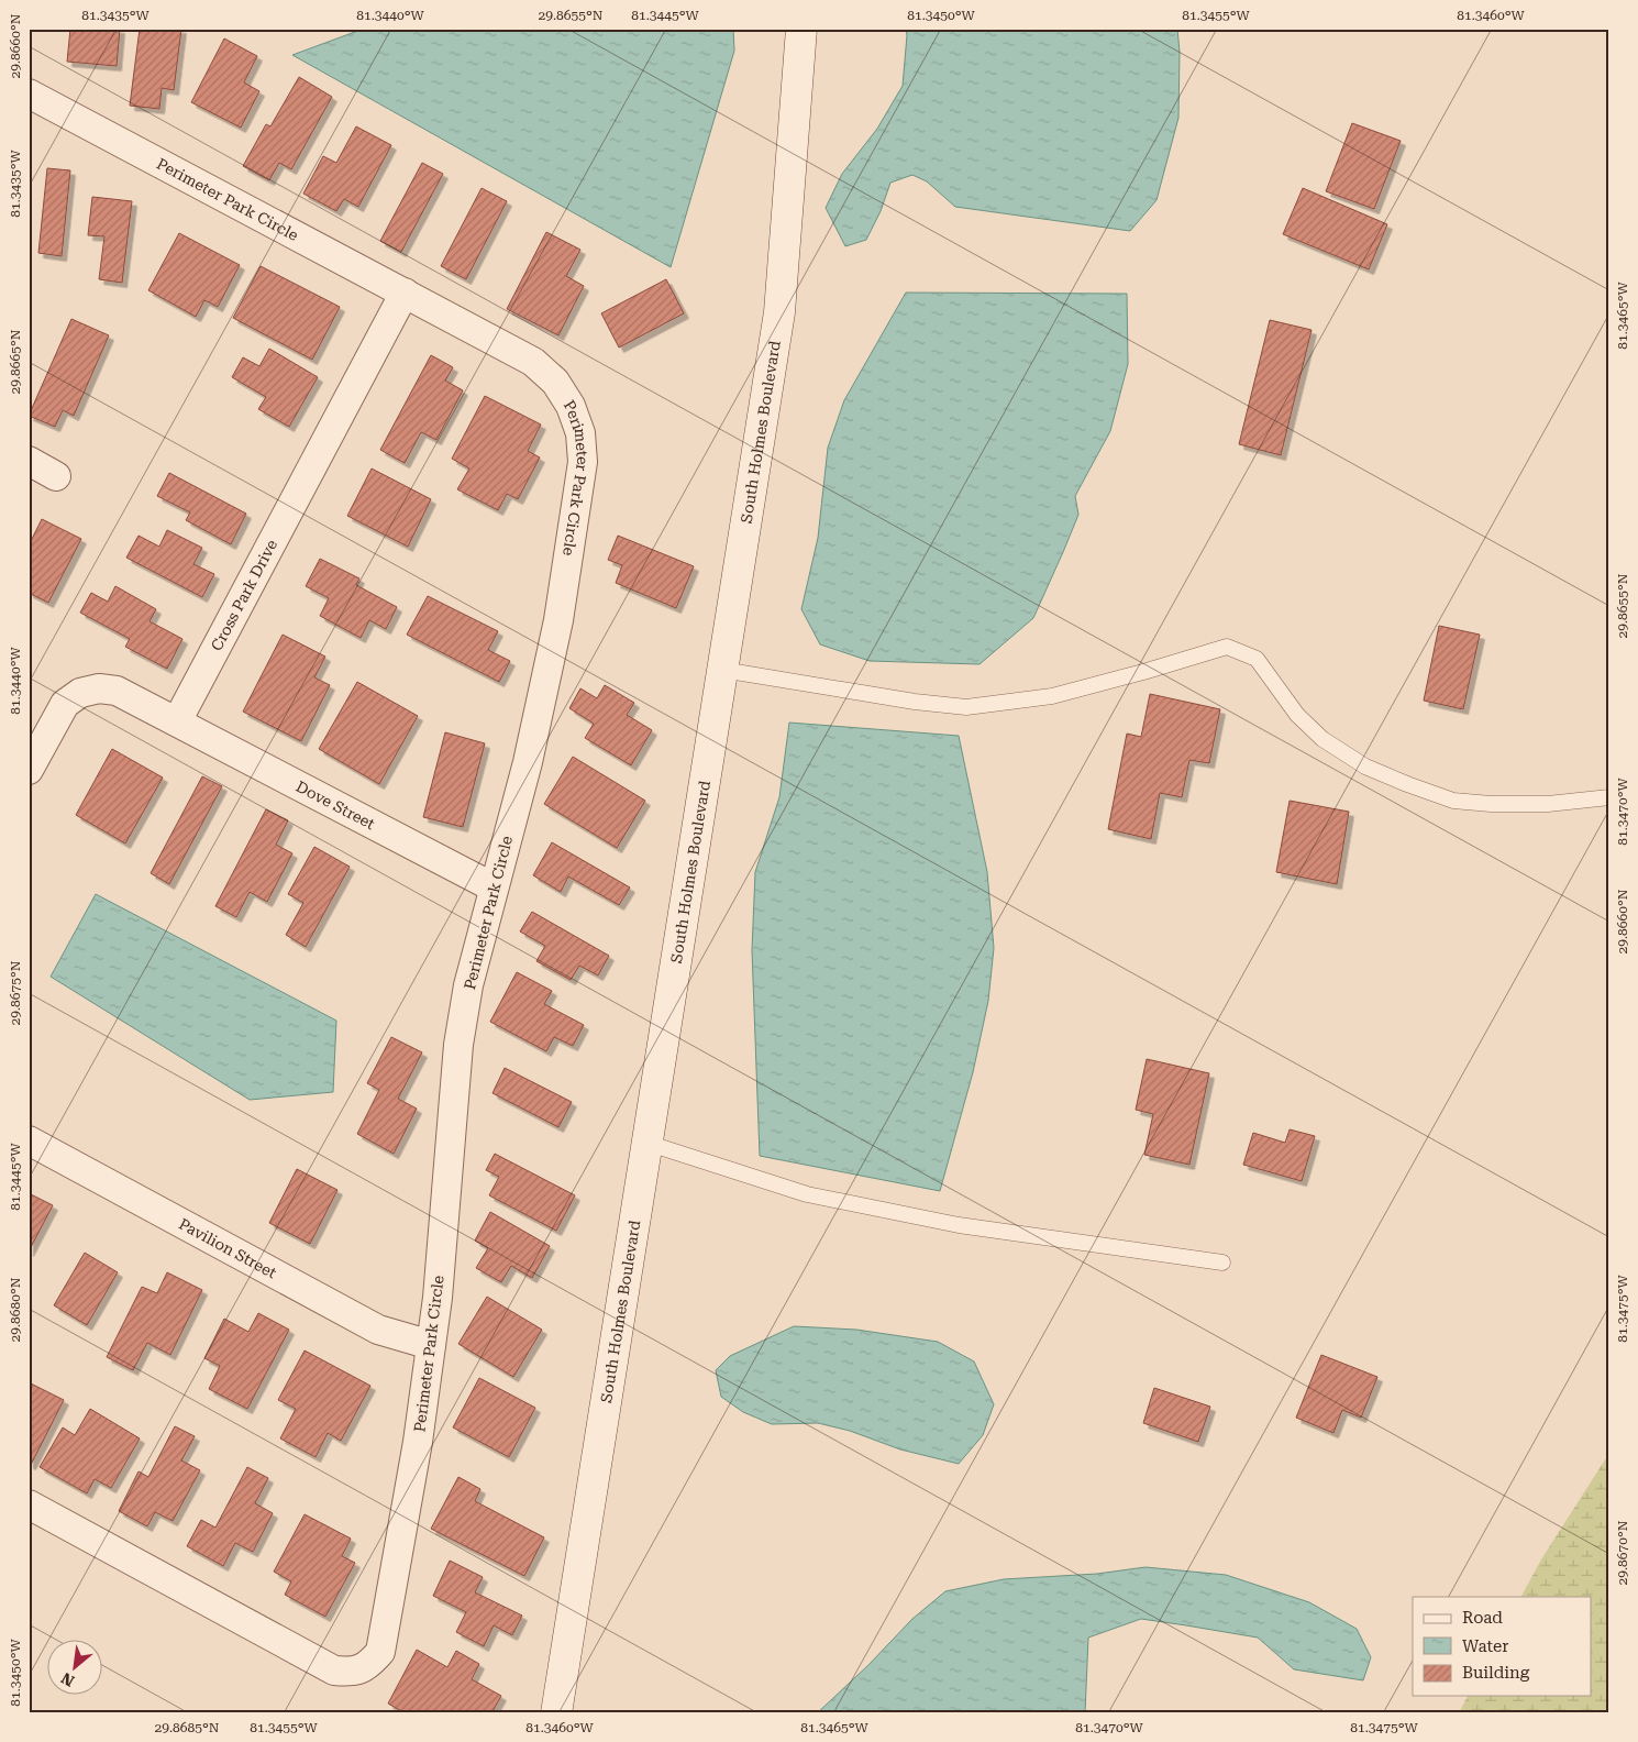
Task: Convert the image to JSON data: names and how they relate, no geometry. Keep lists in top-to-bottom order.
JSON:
{
  "streets": {
    "main road": ["South Holmes Boulevard"],
    "street": [
      "Perimeter Park Circle",
      "Cross Park Drive",
      "Dove Street",
      "Pavilion Street"
    ]
  },
  "crossings": [
    ["Perimeter Park Circle", "Cross Park Drive"],
    ["Perimeter Park Circle", "Dove Street"],
    ["Perimeter Park Circle", "Pavilion Street"],
    ["Cross Park Drive", "Dove Street"]
  ],
  "legend": ["Road", "Water", "Building"],
  "north": "bottom left",
  "coordinates": [
    "81.3435°W",
    "81.3440°W",
    "29.8655°N",
    "81.3445°W",
    "81.3450°W",
    "81.3455°W",
    "81.3460°W",
    "29.8660°N",
    "81.3465°W",
    "29.8665°N",
    "81.3470°W",
    "29.8675°N",
    "81.3475°W",
    "29.8680°N",
    "29.8670°N",
    "29.8685°N"
  ]
}
